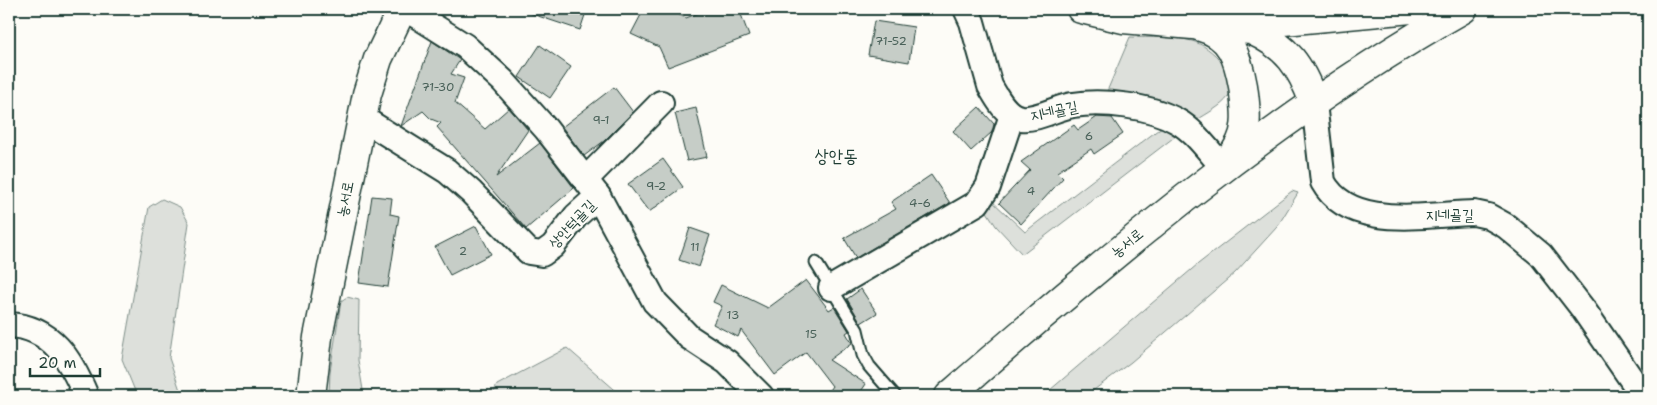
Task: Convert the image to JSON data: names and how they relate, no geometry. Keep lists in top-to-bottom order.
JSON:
{
  "streets": {
    "street": ["지네골길", "농서로", "상안턱골길"]
  },
  "crossings": [
    ["지네골길", "농서로"],
    ["농서로", "상안턱골길"]
  ],
  "districts": ["상안동"],
  "house_numbers": [
    "71-52",
    "71-30",
    "9-1",
    "6",
    "9-2",
    "4",
    "4-6",
    "11",
    "2",
    "13",
    "15"
  ],
  "scale_bar": "20 m"
}
